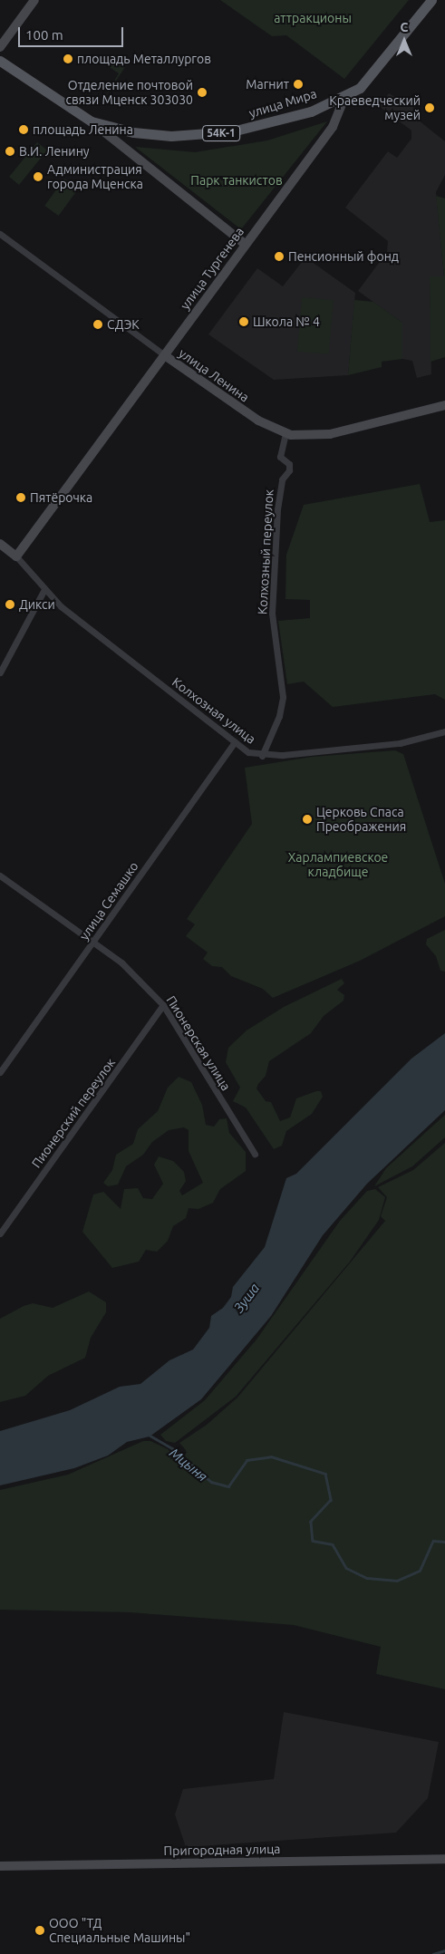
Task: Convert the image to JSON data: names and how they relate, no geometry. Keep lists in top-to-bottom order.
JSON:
{
  "streets": {
    "main road": [
      "улица Мира",
      "54К-1",
      "улица Тургенева",
      "улица Ленина",
      "Пригородная улица"
    ],
    "street": [
      "Колхозный переулок",
      "Колхозная улица",
      "улица Семашко",
      "Пионерская улица",
      "Пионерский переулок"
    ]
  },
  "crossings": [
    ["улица Мира", "улица Тургенева"],
    ["улица Тургенева", "улица Ленина"],
    ["улица Тургенева", "Колхозная улица"],
    ["улица Ленина", "Колхозный переулок"],
    ["Колхозный переулок", "Колхозная улица"],
    ["Колхозная улица", "улица Семашко"],
    ["улица Семашко", "Пионерская улица"],
    ["Пионерская улица", "Пионерский переулок"]
  ],
  "water": ["Зуша", "Мцыня"],
  "parks": ["аттракционы", "Парк танкистов", "Харлампиевское кладбище"],
  "places": [
    "площадь Металлургов",
    "Магнит",
    "Отделение почтовой связи Мценск 303030",
    "Краеведческий музей",
    "площадь Ленина",
    "В.И. Ленину",
    "Администрация города Мценска",
    "Пенсионный фонд",
    "Школа № 4",
    "СДЭК",
    "Пятёрочка",
    "Дикси",
    "Церковь Спаса Преображения",
    "ООО \"ТД Специальные Машины\""
  ],
  "scale_bar": "100 m",
  "north": "top"
}
